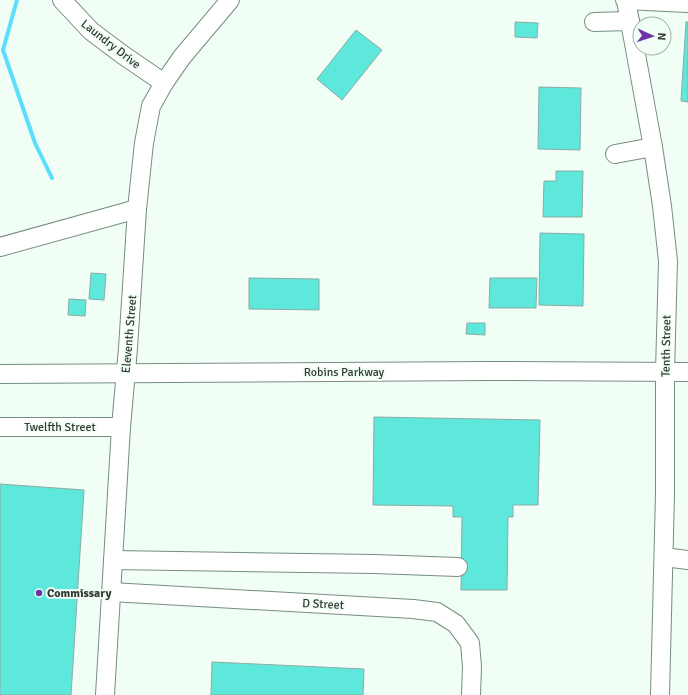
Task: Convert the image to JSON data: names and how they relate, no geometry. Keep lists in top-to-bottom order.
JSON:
{
  "streets": {
    "street": [
      "Laundry Drive",
      "Eleventh Street",
      "Tenth Street",
      "Robins Parkway",
      "Twelfth Street",
      "D Street"
    ]
  },
  "crossings": [
    ["Laundry Drive", "Eleventh Street"],
    ["Eleventh Street", "Robins Parkway"],
    ["Eleventh Street", "Twelfth Street"],
    ["Eleventh Street", "D Street"],
    ["Tenth Street", "Robins Parkway"]
  ],
  "places": ["Commissary"],
  "north": "right"
}
